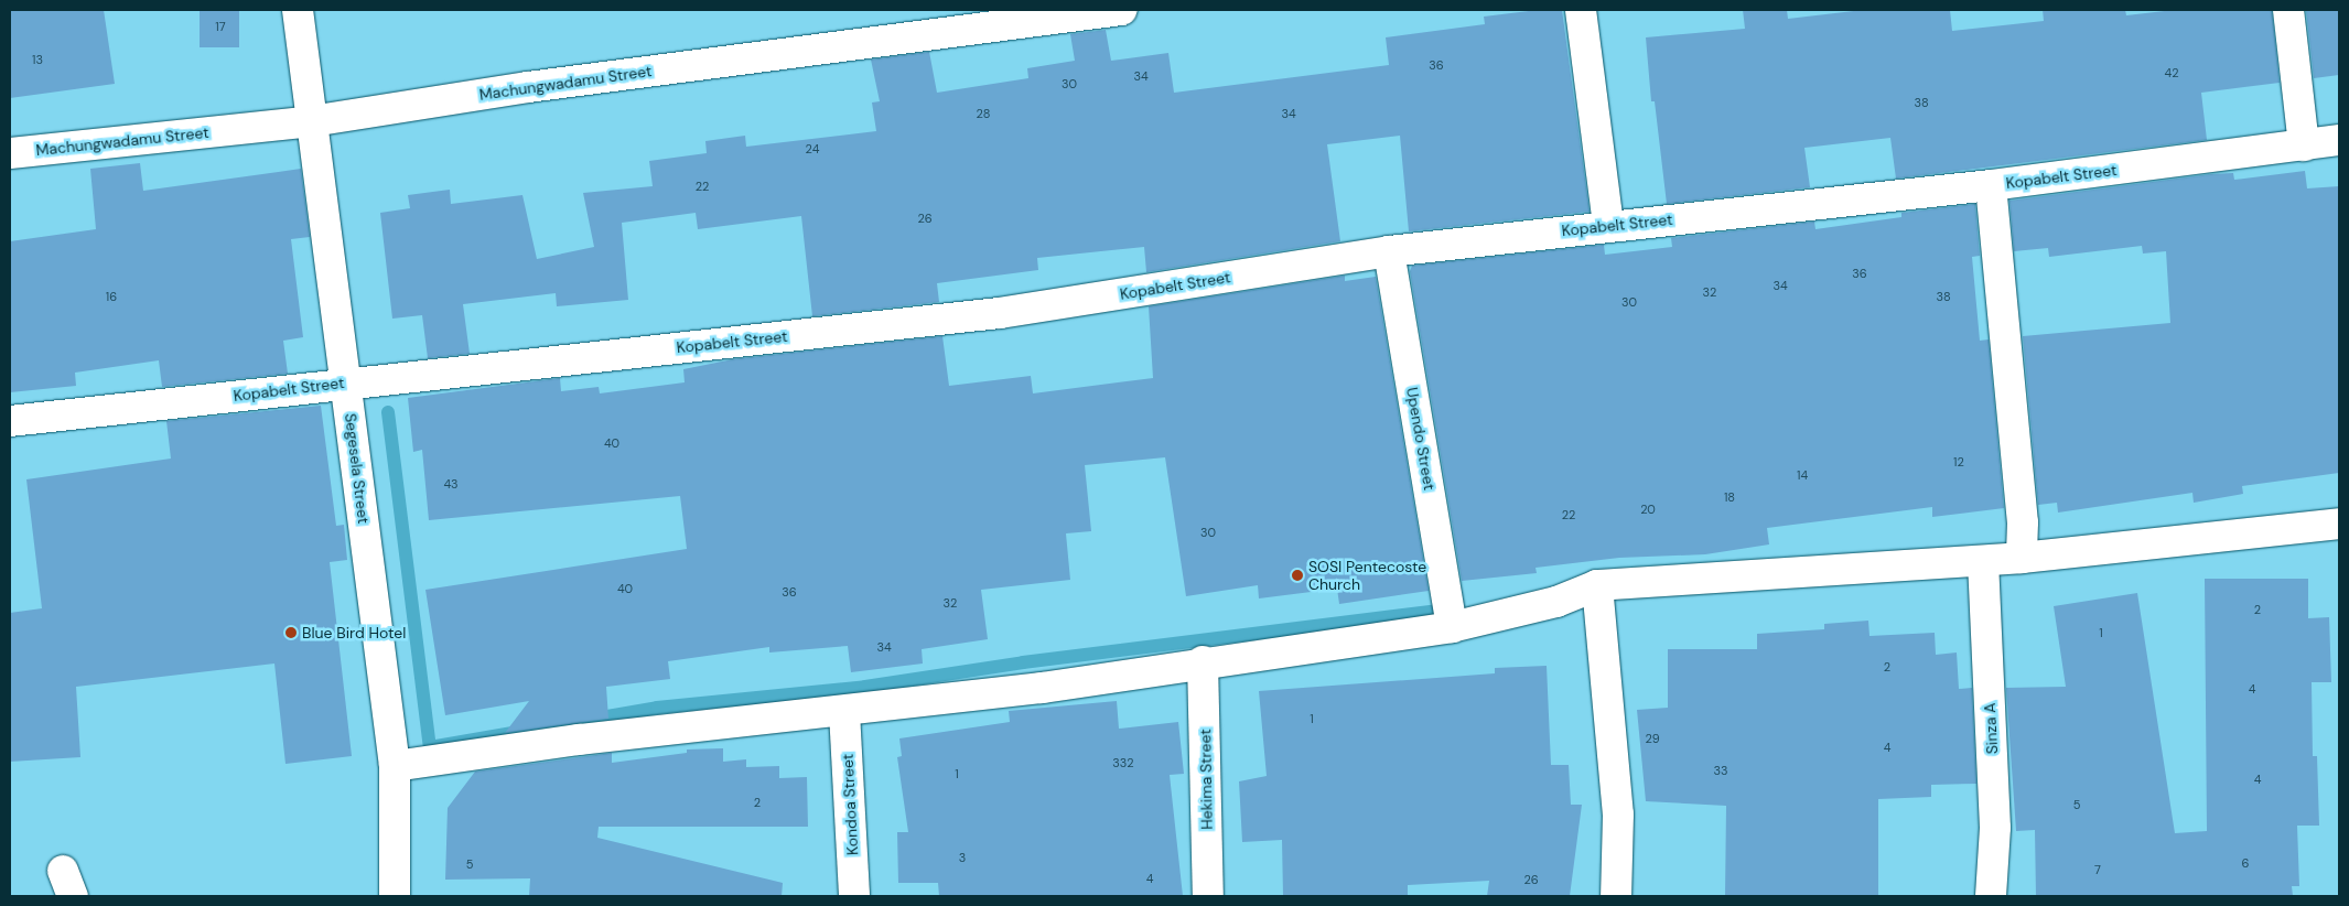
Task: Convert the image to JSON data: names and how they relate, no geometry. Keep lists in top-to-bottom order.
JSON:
{
  "streets": {
    "street": [
      "Machungwadamu Street",
      "Kopabelt Street",
      "Upendo Street",
      "Segesela Street",
      "Sinza A",
      "Hekima Street",
      "Kondoa Street"
    ]
  },
  "crossings": [
    ["Machungwadamu Street", "Segesela Street"],
    ["Kopabelt Street", "Upendo Street"],
    ["Kopabelt Street", "Segesela Street"]
  ],
  "places": ["SOSI Pentecoste Church", "Blue Bird Hotel"],
  "house_numbers": [
    "17",
    "13",
    "36",
    "42",
    "34",
    "30",
    "38",
    "28",
    "34",
    "24",
    "22",
    "26",
    "36",
    "34",
    "32",
    "16",
    "38",
    "30",
    "40",
    "12",
    "14",
    "43",
    "18",
    "20",
    "22",
    "30",
    "40",
    "36",
    "32",
    "2",
    "1",
    "34",
    "2",
    "4",
    "1",
    "29",
    "4",
    "332",
    "33",
    "1",
    "4",
    "2",
    "5",
    "3",
    "6",
    "5",
    "7",
    "4",
    "26"
  ]
}
